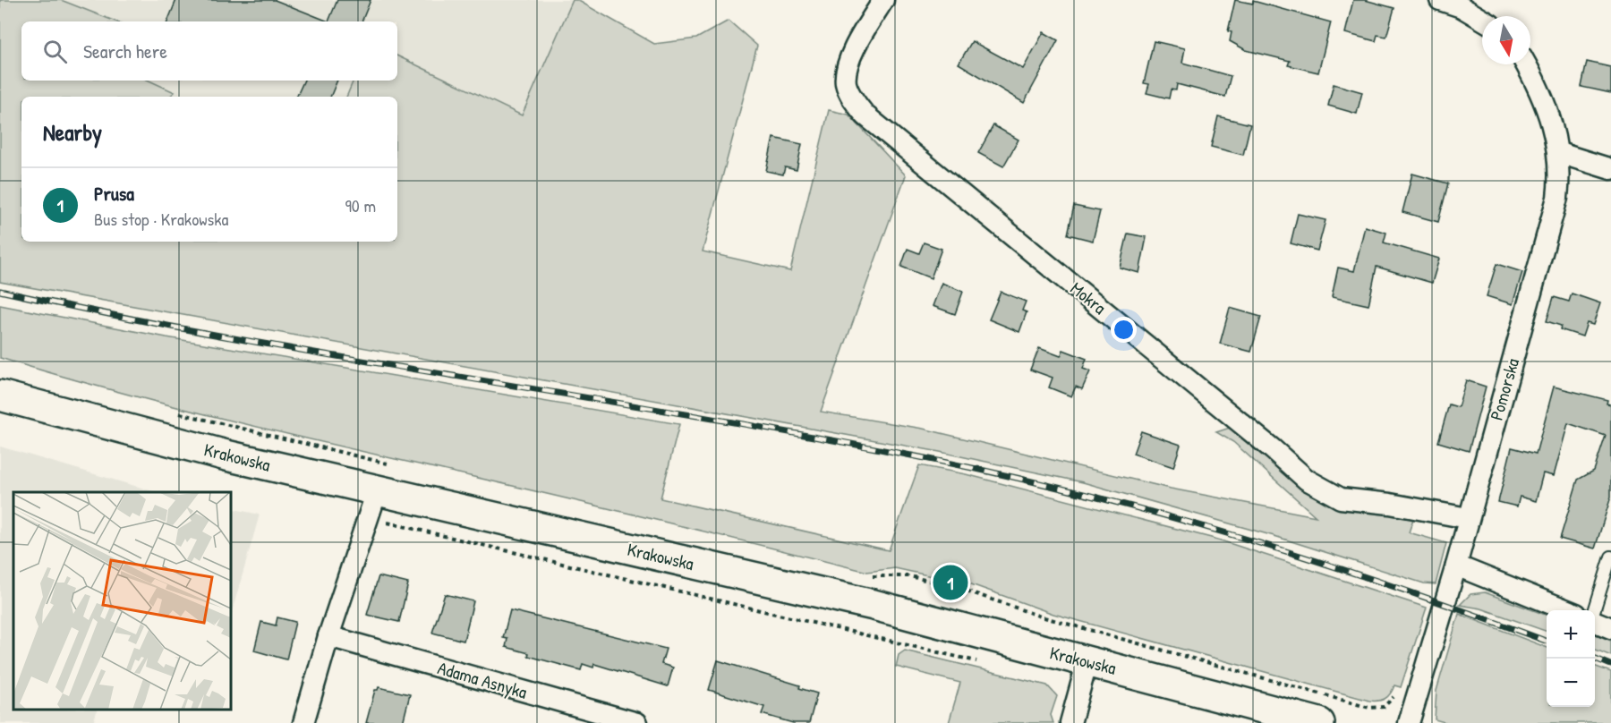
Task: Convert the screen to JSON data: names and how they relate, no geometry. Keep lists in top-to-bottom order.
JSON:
{
  "streets": {
    "main road": ["Krakowska"],
    "street": ["Mokra", "Pomorska", "Adama Asnyka"]
  },
  "crossings": [
    ["Mokra", "Pomorska"]
  ],
  "north": "bottom",
  "page": {
    "search": "Search here",
    "heading": "Nearby",
    "list": [
      {
        "mark": "1",
        "name": "Prusa",
        "note": "Bus stop · Krakowska",
        "value": "90 m"
      }
    ],
    "pins": "1",
    "map_buttons": ["+", "−"]
  }
}
